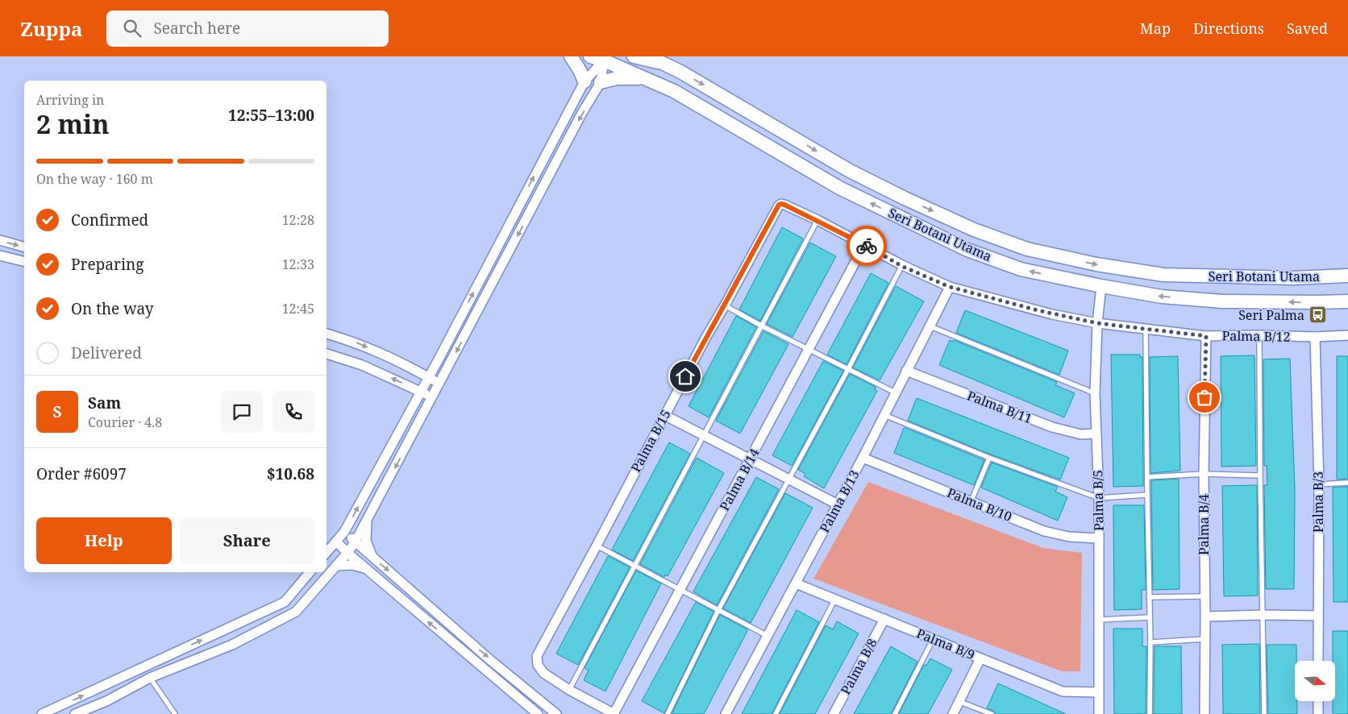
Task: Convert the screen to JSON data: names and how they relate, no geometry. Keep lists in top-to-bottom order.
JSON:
{
  "streets": {
    "main road": ["Seri Botani Utama"],
    "street": [
      "Palma B/12",
      "Palma B/11",
      "Palma B/15",
      "Palma B/14",
      "Palma B/5",
      "Palma B/13",
      "Palma B/3",
      "Palma B/10",
      "Palma B/4",
      "Palma B/9",
      "Palma B/8"
    ]
  },
  "crossings": [
    ["Seri Botani Utama", "Palma B/5"],
    ["Palma B/12", "Palma B/15"],
    ["Palma B/12", "Palma B/14"],
    ["Palma B/12", "Palma B/5"],
    ["Palma B/12", "Palma B/13"],
    ["Palma B/12", "Palma B/3"],
    ["Palma B/12", "Palma B/4"],
    ["Palma B/11", "Palma B/5"],
    ["Palma B/11", "Palma B/13"],
    ["Palma B/5", "Palma B/10"],
    ["Palma B/5", "Palma B/9"],
    ["Palma B/13", "Palma B/10"],
    ["Palma B/13", "Palma B/9"],
    ["Palma B/9", "Palma B/8"]
  ],
  "places": {
    "bus stop": ["Seri Palma"]
  },
  "north": "right",
  "page": {
    "header": "Zuppa",
    "search": "Search here",
    "nav": ["Map", "Directions", "Saved"],
    "heading": ["2 min", "Arriving in", "12:55–13:00"],
    "panel": [
      "Sam",
      "Courier · 4.8",
      "Order #6097",
      "$10.68"
    ],
    "bar": "On the way · 160 m",
    "list": [
      ["Confirmed", "12:28"],
      ["Preparing", "12:33"],
      ["On the way", "12:45"],
      "Delivered"
    ],
    "round": "S",
    "buttons": ["Help", "Share"]
  }
}
